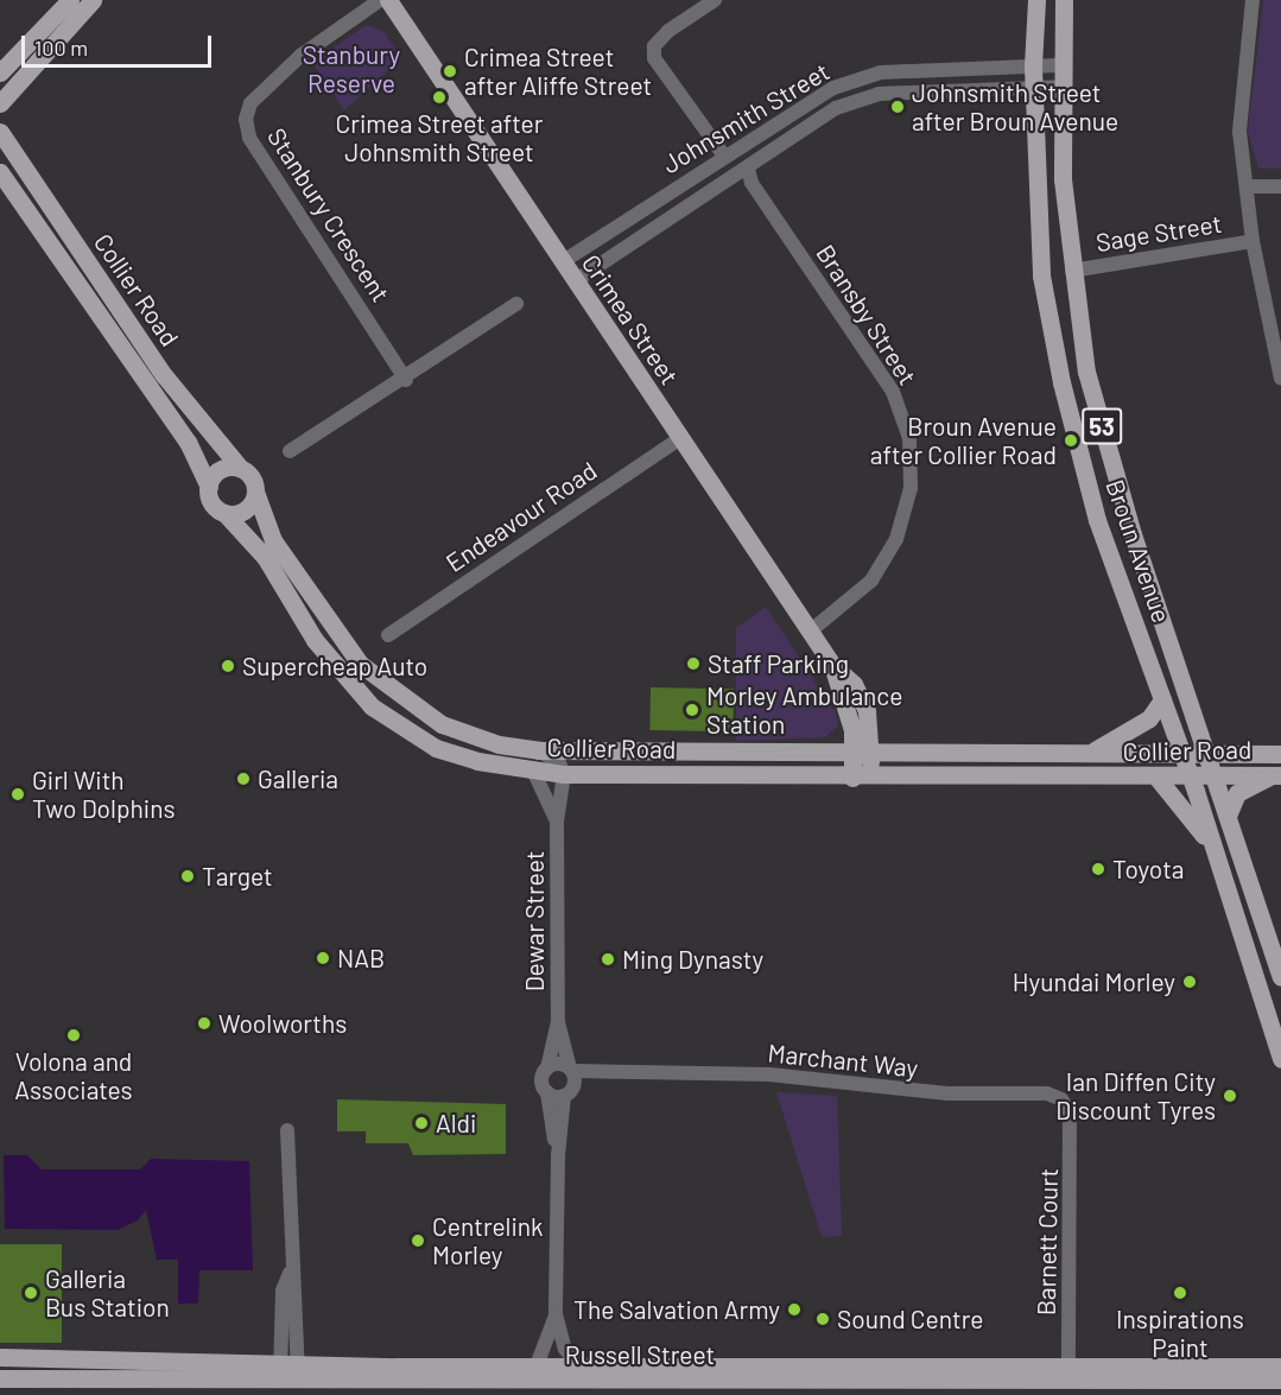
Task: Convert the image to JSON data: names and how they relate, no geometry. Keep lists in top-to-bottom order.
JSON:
{
  "streets": {
    "main road": [
      "Collier Road",
      "Crimea Street",
      "53",
      "Broun Avenue",
      "Russell Street"
    ],
    "street": [
      "Johnsmith Street",
      "Stanbury Crescent",
      "Sage Street",
      "Bransby Street",
      "Endeavour Road",
      "Dewar Street",
      "Marchant Way",
      "Barnett Court"
    ]
  },
  "crossings": [
    ["Johnsmith Street", "Bransby Street"],
    ["Johnsmith Street", "Crimea Street"],
    ["Johnsmith Street", "Broun Avenue"],
    ["Sage Street", "Broun Avenue"],
    ["Collier Road", "Crimea Street"],
    ["Collier Road", "Broun Avenue"],
    ["Collier Road", "Dewar Street"],
    ["Bransby Street", "Crimea Street"],
    ["Crimea Street", "Endeavour Road"],
    ["Dewar Street", "Marchant Way"],
    ["Marchant Way", "Barnett Court"],
    ["Barnett Court", "Russell Street"]
  ],
  "parks": ["Stanbury Reserve"],
  "places": [
    "Crimea Street after Aliffe Street",
    "Crimea Street after Johnsmith Street",
    "Johnsmith Street after Broun Avenue",
    "Broun Avenue after Collier Road",
    "Staff Parking",
    "Supercheap Auto",
    "Morley Ambulance Station",
    "Galleria",
    "Girl With Two Dolphins",
    "Toyota",
    "Target",
    "NAB",
    "Ming Dynasty",
    "Hyundai Morley",
    "Woolworths",
    "Volona and Associates",
    "Ian Diffen City Discount Tyres",
    "Aldi",
    "Centrelink Morley",
    "Galleria Bus Station",
    "Inspirations Paint",
    "The Salvation Army",
    "Sound Centre"
  ],
  "scale_bar": "100 m"
}
